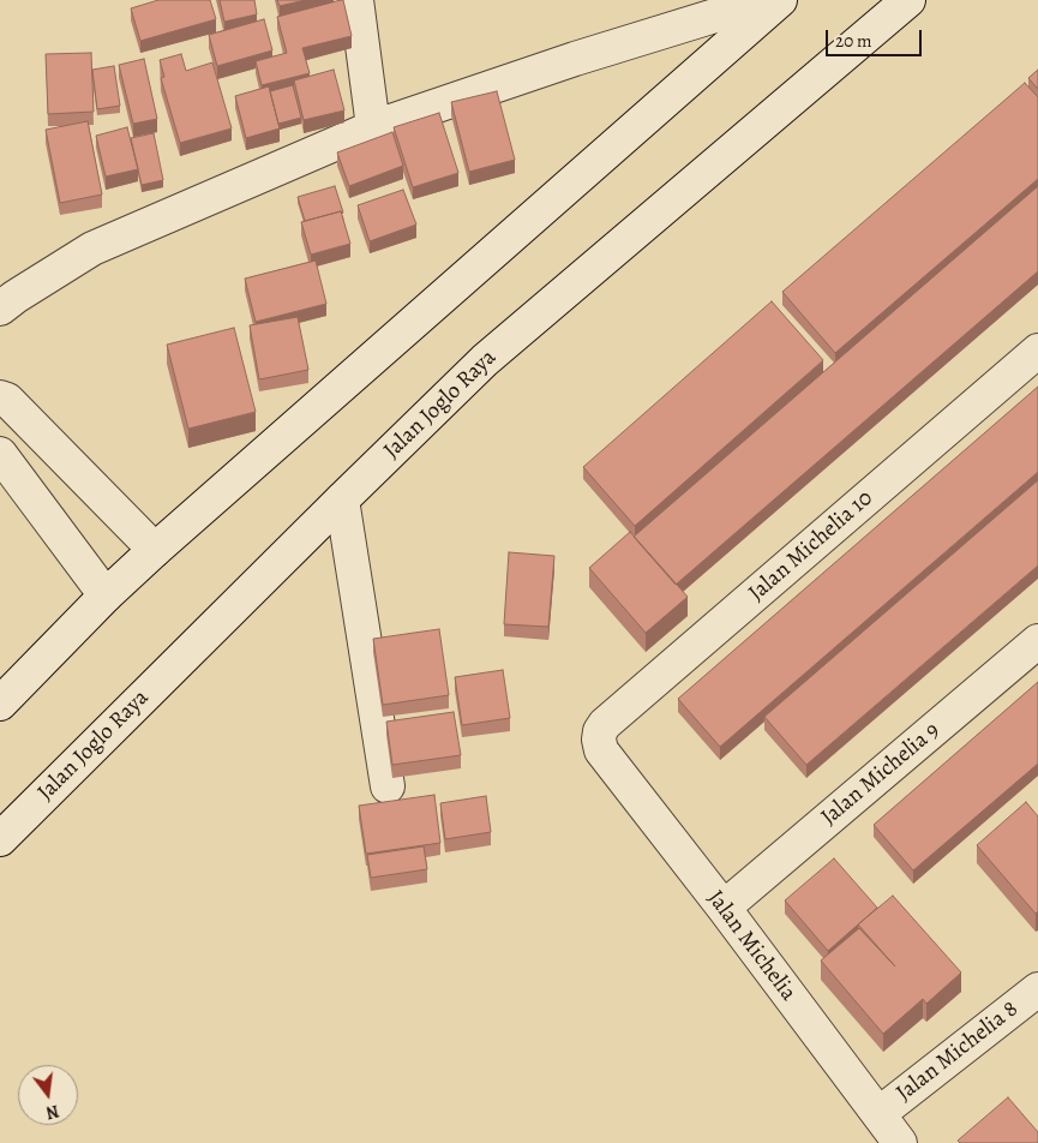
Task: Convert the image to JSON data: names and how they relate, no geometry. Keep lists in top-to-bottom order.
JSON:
{
  "streets": {
    "street": [
      "Jalan Joglo Raya",
      "Jalan Michelia 10",
      "Jalan Michelia 9",
      "Jalan Michelia",
      "Jalan Michelia 8"
    ]
  },
  "crossings": [
    ["Jalan Michelia 10", "Jalan Michelia"],
    ["Jalan Michelia 9", "Jalan Michelia"],
    ["Jalan Michelia", "Jalan Michelia 8"]
  ],
  "scale_bar": "20 m",
  "north": "bottom"
}
